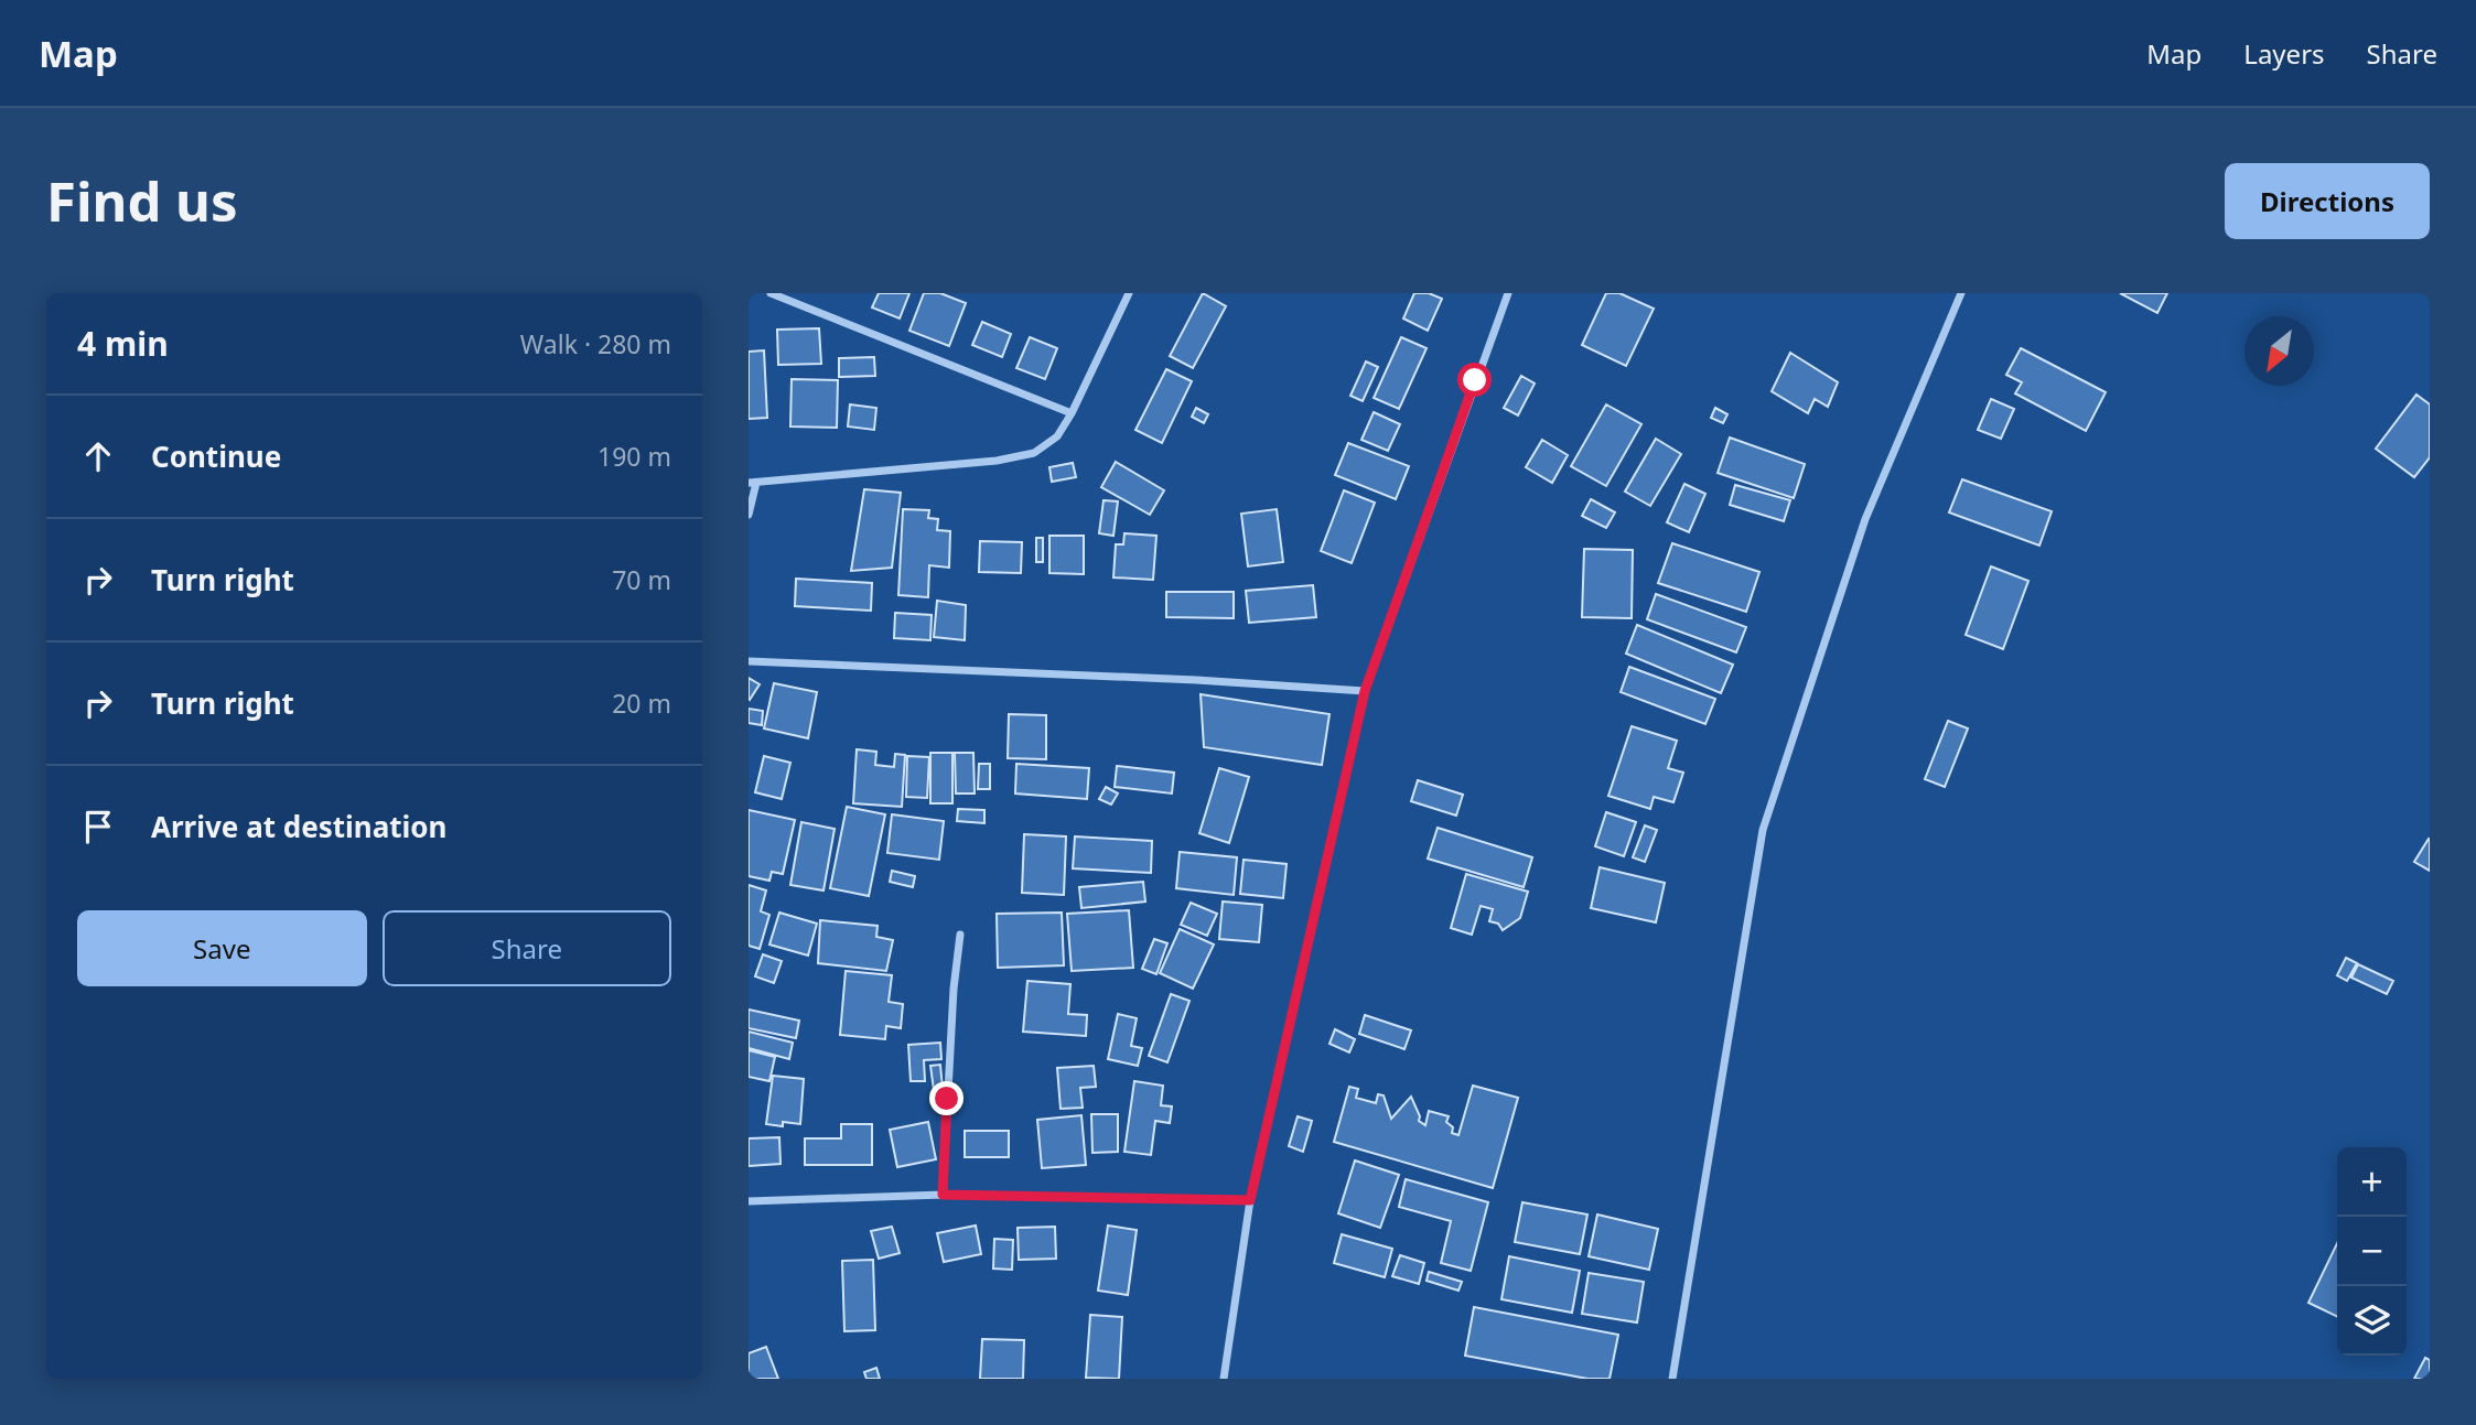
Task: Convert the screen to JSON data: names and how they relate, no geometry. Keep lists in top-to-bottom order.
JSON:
{
  "north": "bottom left",
  "page": {
    "header": "Map",
    "nav": ["Map", "Layers", "Share"],
    "buttons": [
      "Directions",
      ["Save", "Share"]
    ],
    "title": "Find us",
    "heading": ["4 min", "Walk · 280 m"],
    "list": [
      ["Continue", "190 m"],
      ["Turn right", "70 m"],
      ["Turn right", "20 m"],
      "Arrive at destination"
    ],
    "map_buttons": ["+", "−"]
  }
}
